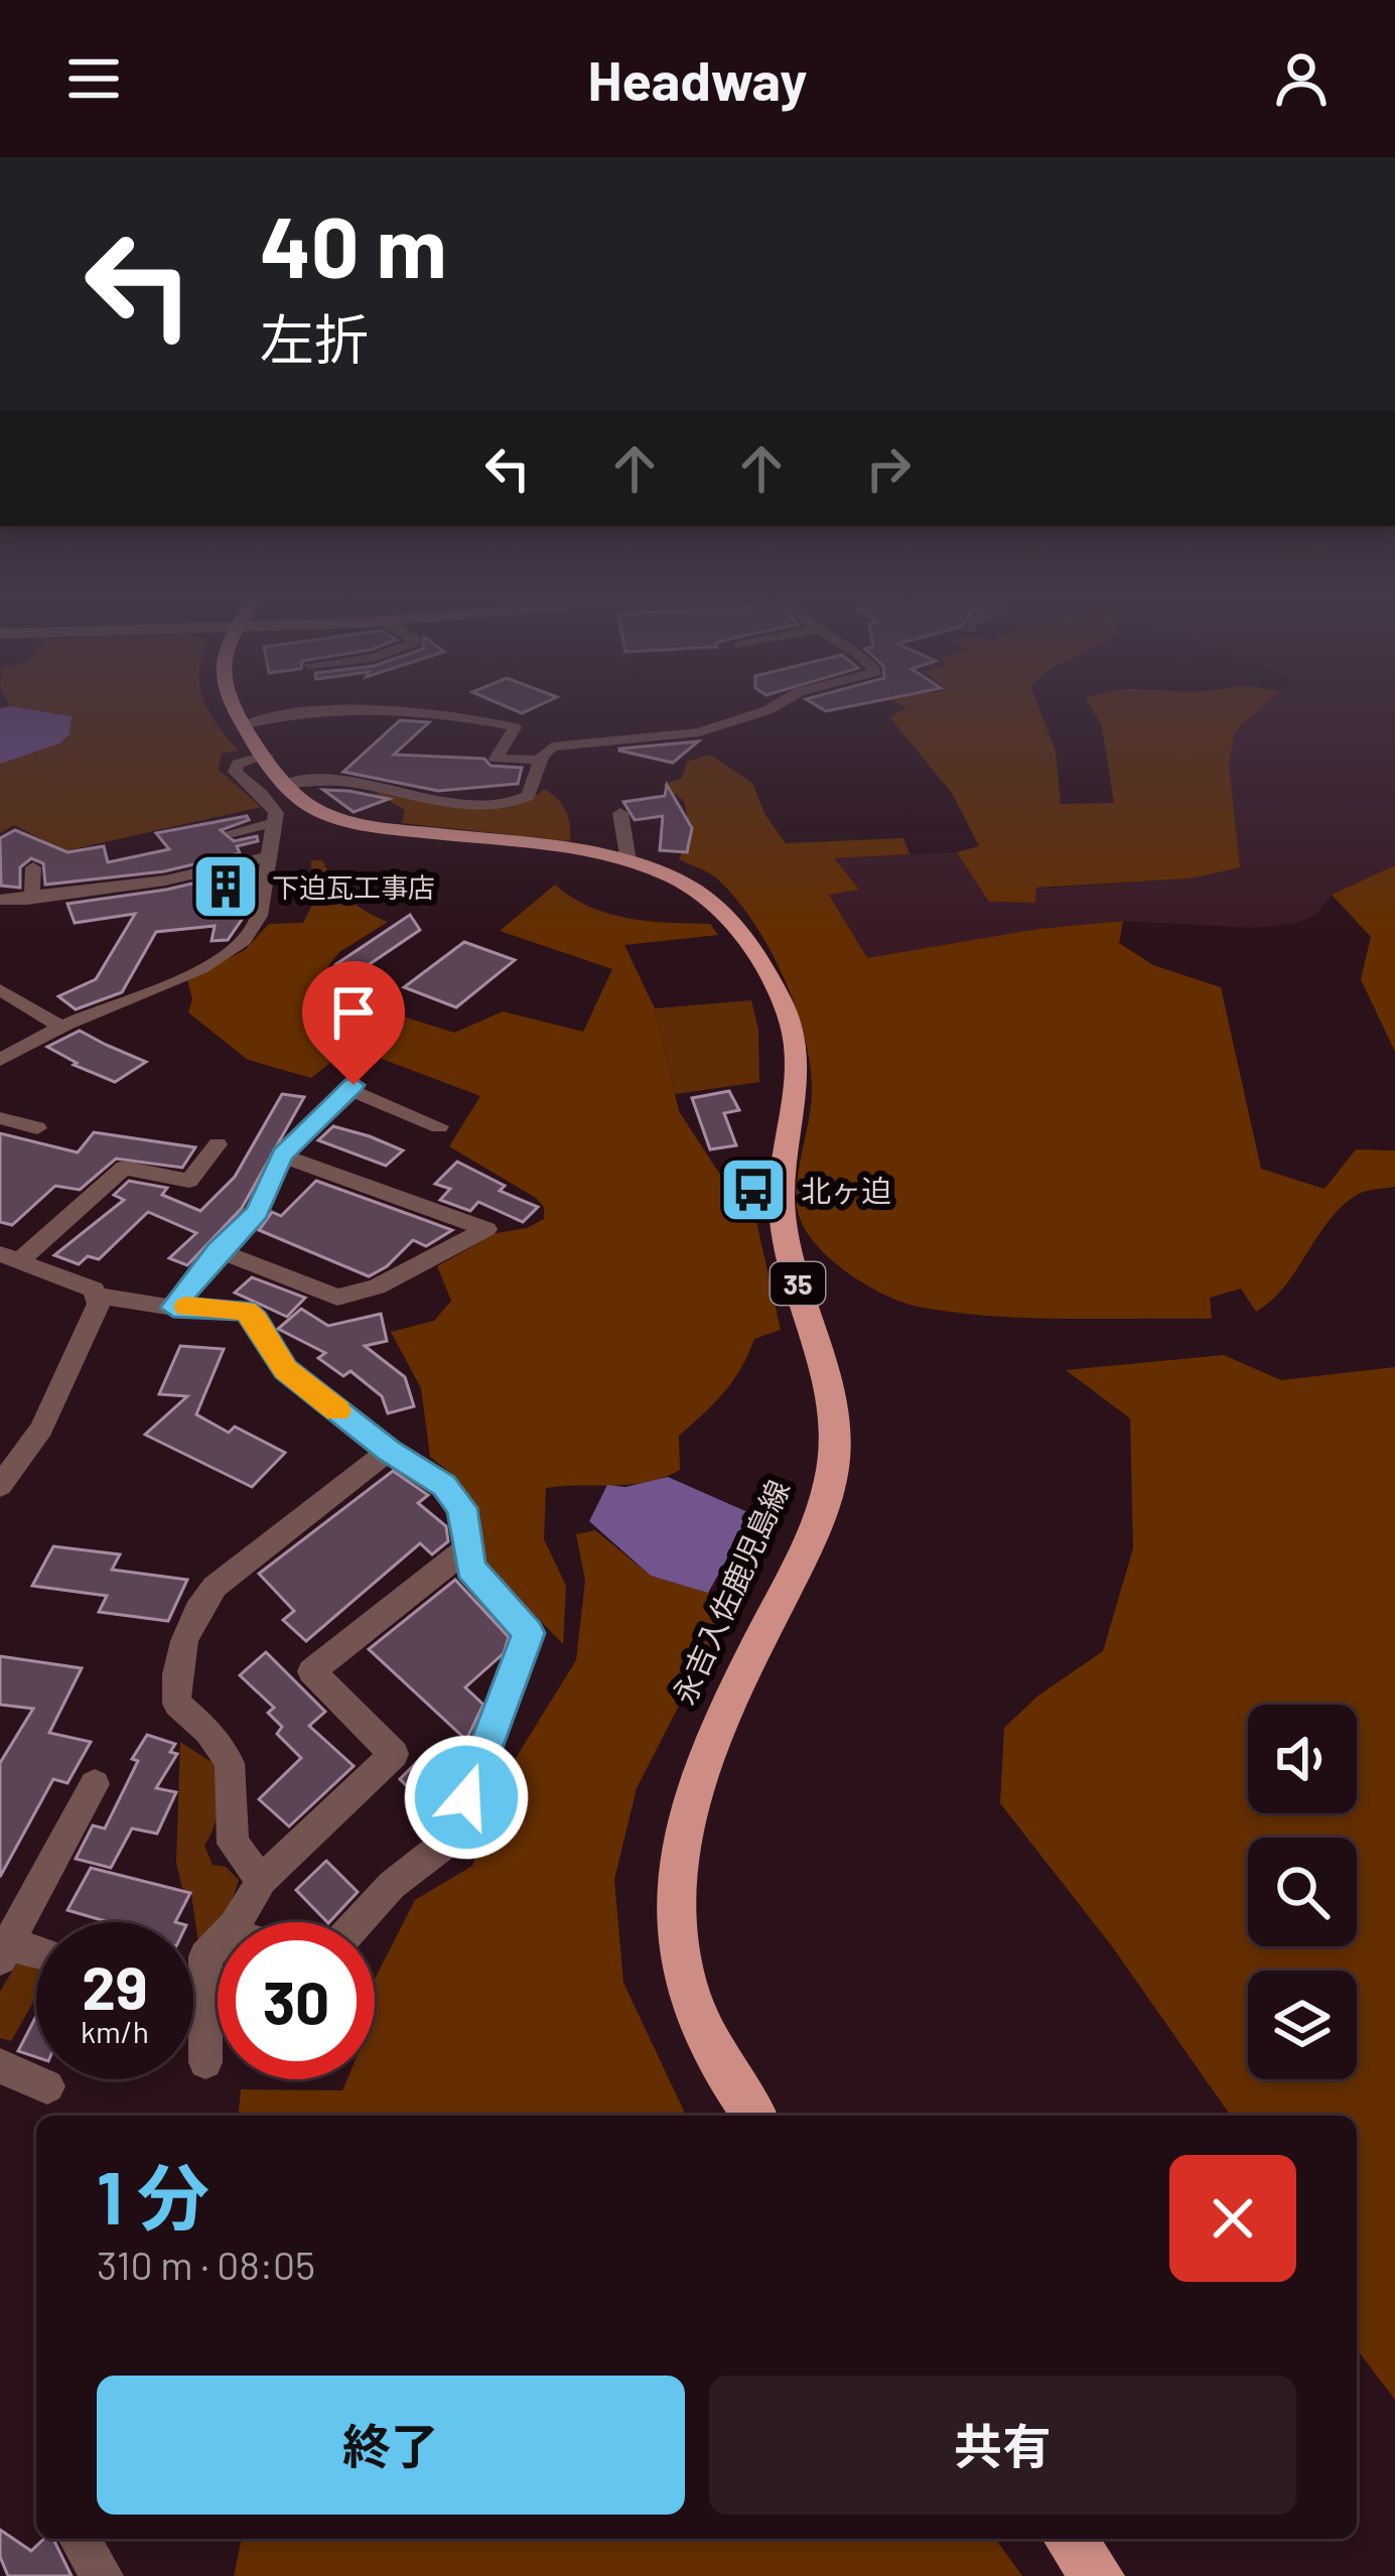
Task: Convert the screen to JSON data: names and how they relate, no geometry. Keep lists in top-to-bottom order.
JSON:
{
  "streets": {
    "main road": ["35", "永吉入佐鹿児島線"]
  },
  "places": {
    "building": ["下迫瓦工事店"],
    "bus stop": ["北ヶ迫"]
  },
  "page": {
    "header": "Headway",
    "turn": ["40 m", "左折"],
    "speed": "29 km/h",
    "limit": "30",
    "heading": ["1 分", "310 m · 08:05"],
    "buttons": ["終了", "共有"]
  }
}
